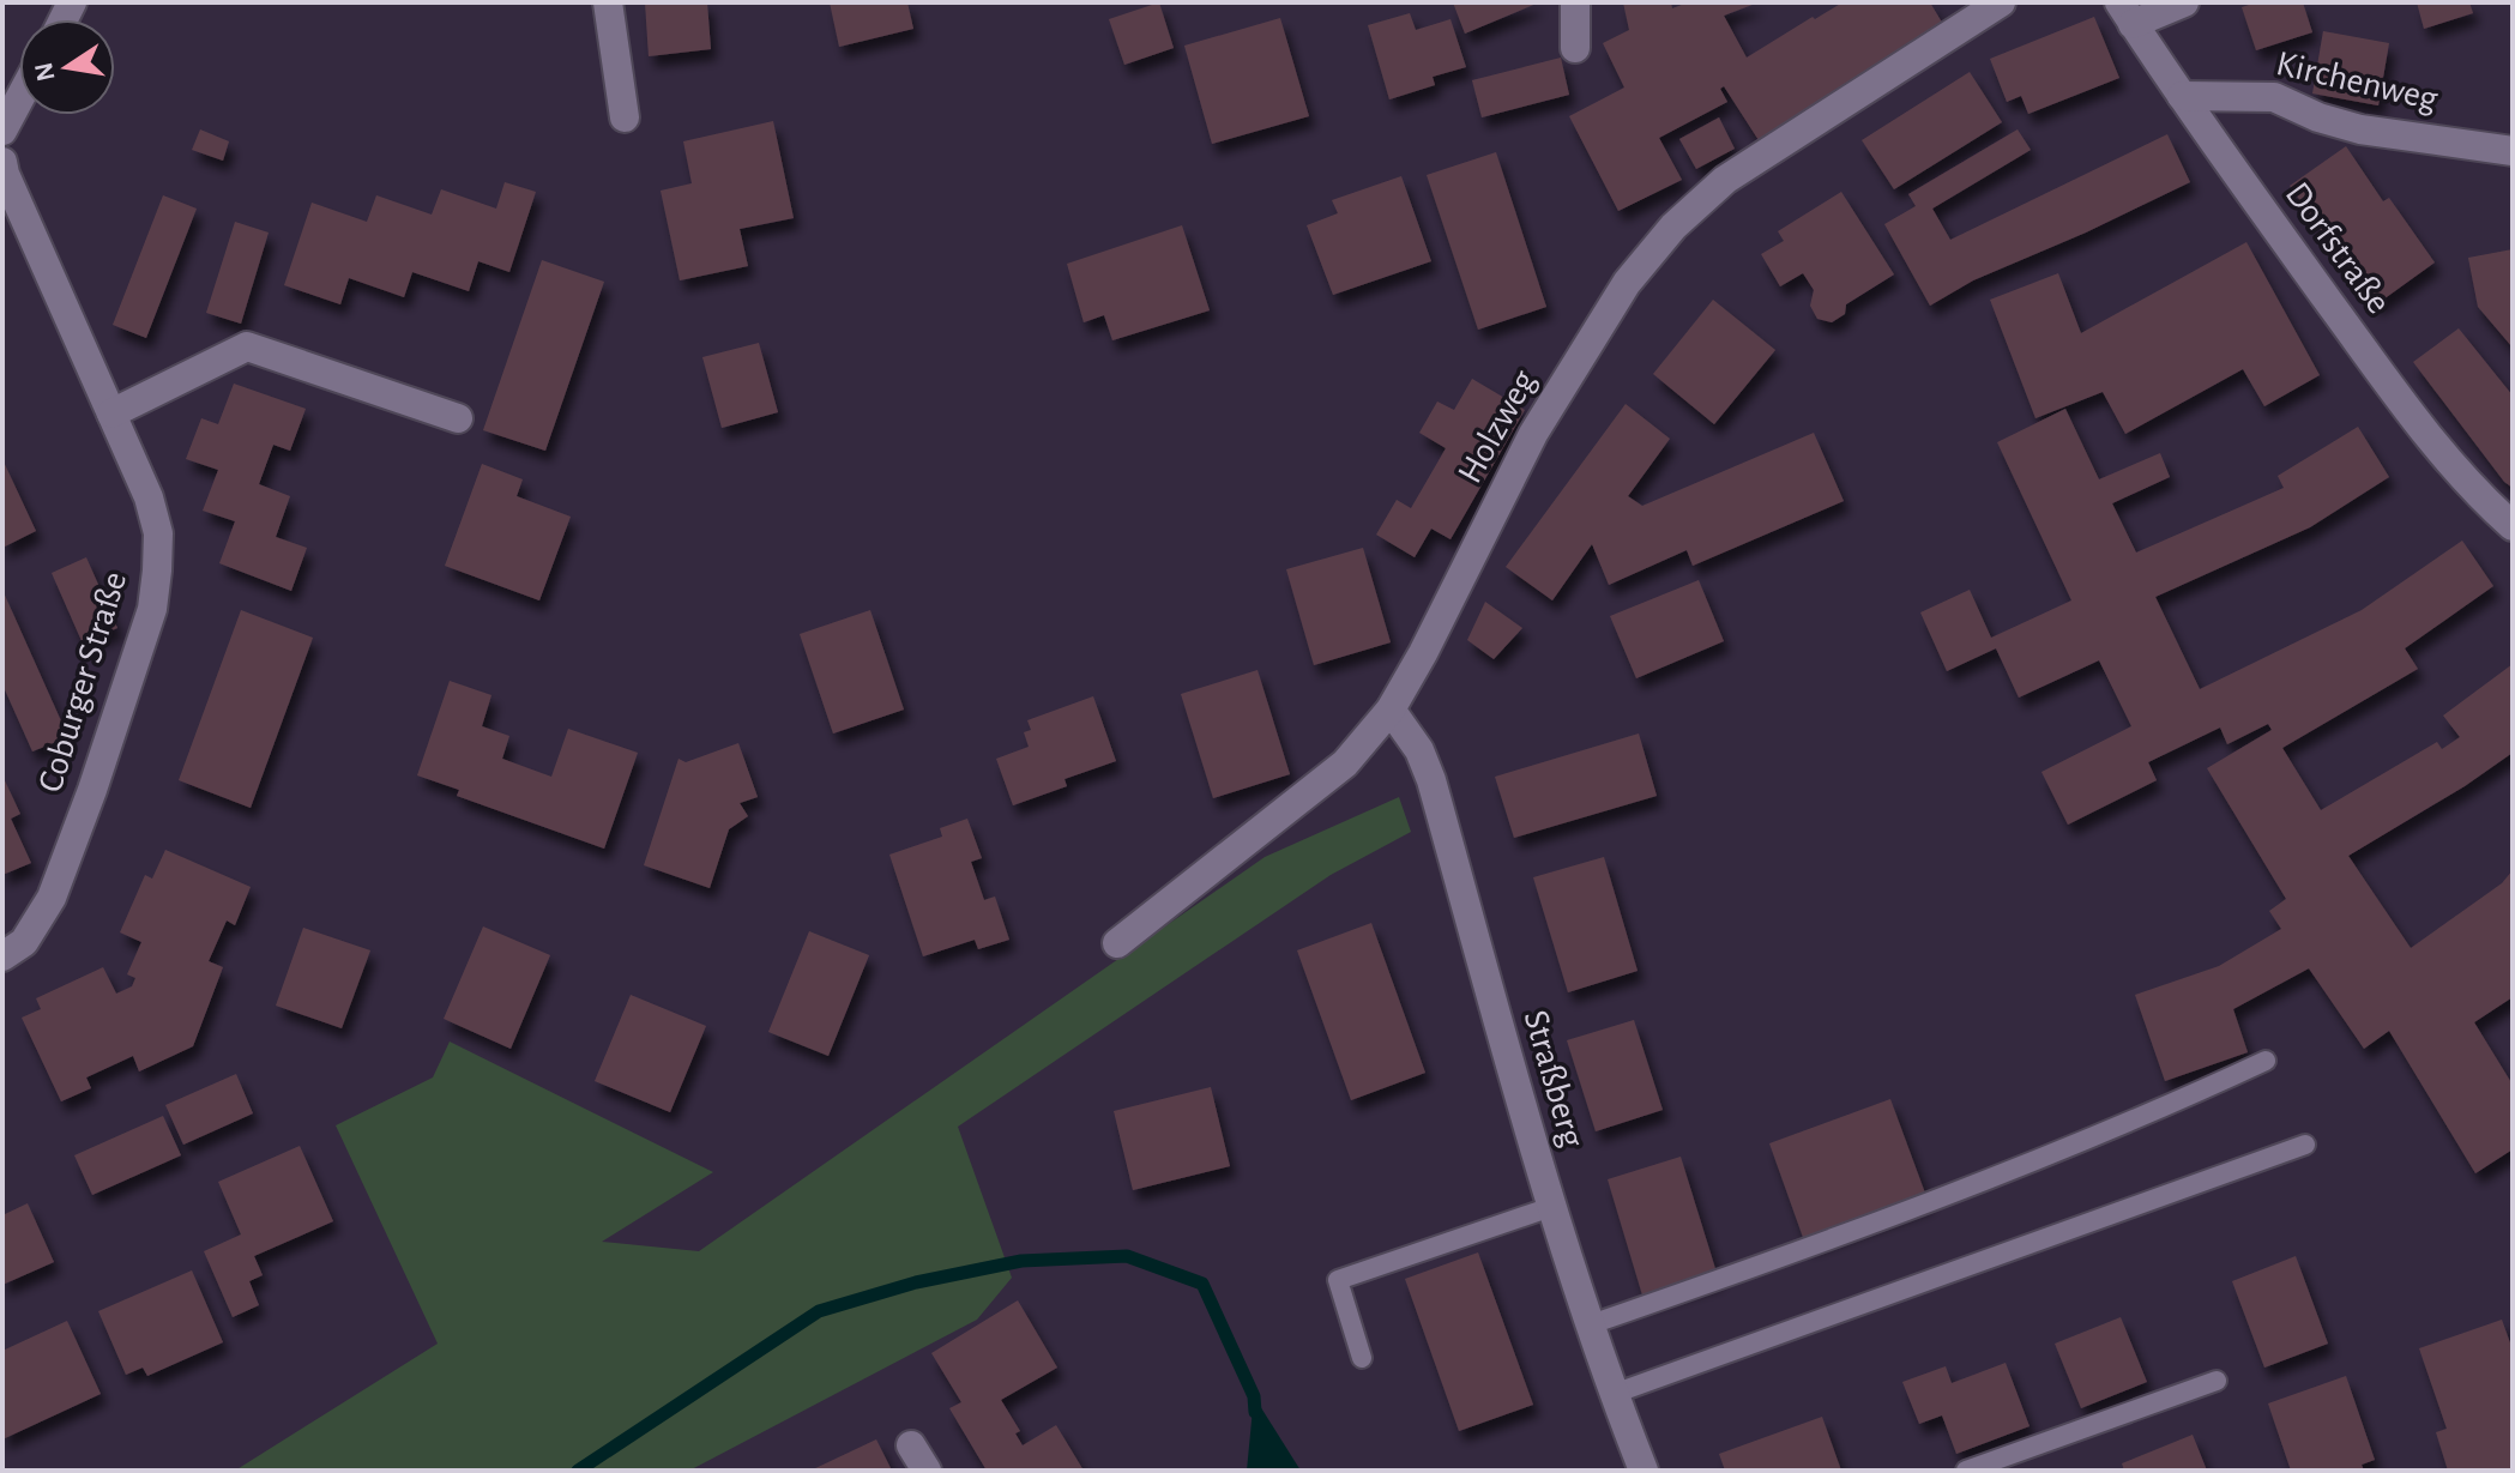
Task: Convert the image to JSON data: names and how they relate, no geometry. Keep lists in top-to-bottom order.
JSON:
{
  "streets": {
    "street": [
      "Kirchenweg",
      "Dorfstraße",
      "Holzweg",
      "Coburger Straße",
      "Straßberg"
    ]
  },
  "crossings": [
    ["Kirchenweg", "Dorfstraße"],
    ["Holzweg", "Straßberg"]
  ],
  "north": "left"
}
